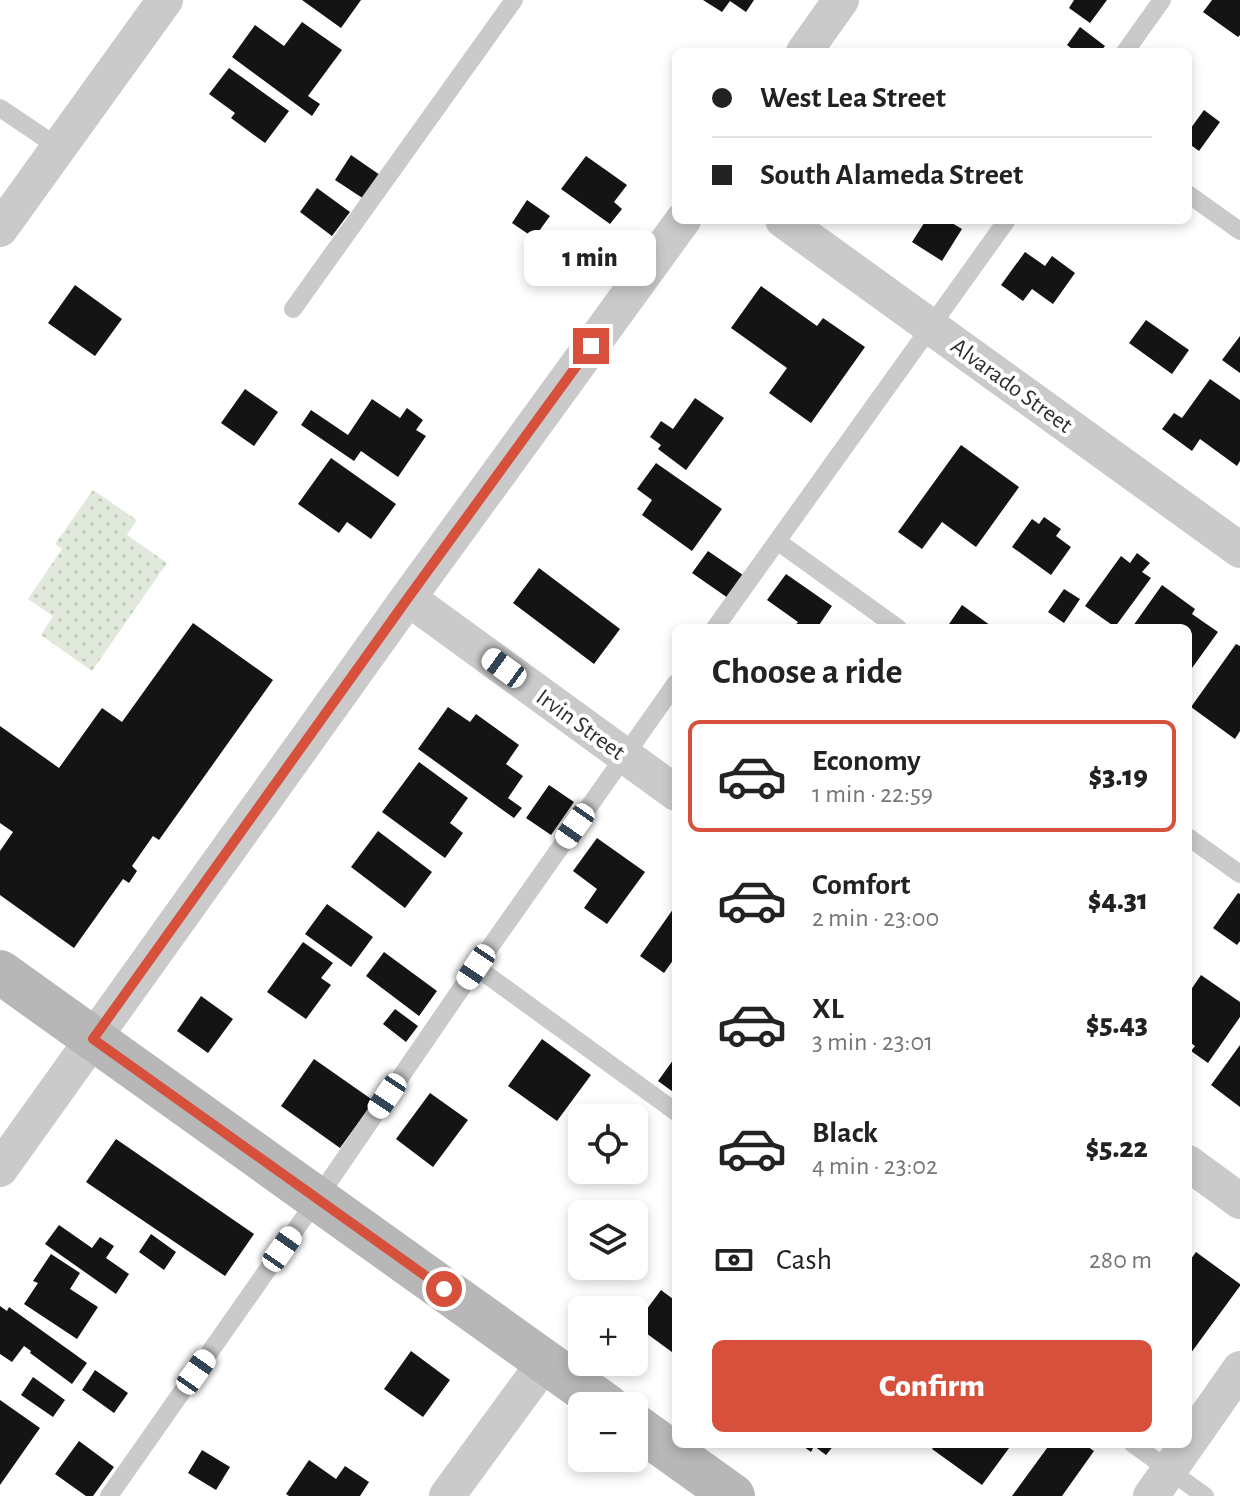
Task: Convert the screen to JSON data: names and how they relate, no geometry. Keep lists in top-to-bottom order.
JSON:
{
  "streets": {
    "street": ["Alvarado Street", "Irvin Street"]
  },
  "page": {
    "banner": ["West Lea Street", "South Alameda Street"],
    "bubble": "1 min",
    "heading": "Choose a ride",
    "list": [
      {
        "name": "Economy",
        "note": "1 min · 22:59",
        "value": "$3.19"
      },
      {
        "name": "Comfort",
        "note": "2 min · 23:00",
        "value": "$4.31"
      },
      {
        "name": "XL",
        "note": "3 min · 23:01",
        "value": "$5.43"
      },
      {
        "name": "Black",
        "note": "4 min · 23:02",
        "value": "$5.22"
      }
    ],
    "map_buttons": ["+", "−"],
    "pay": ["Cash", "280 m"],
    "buttons": "Confirm"
  }
}
